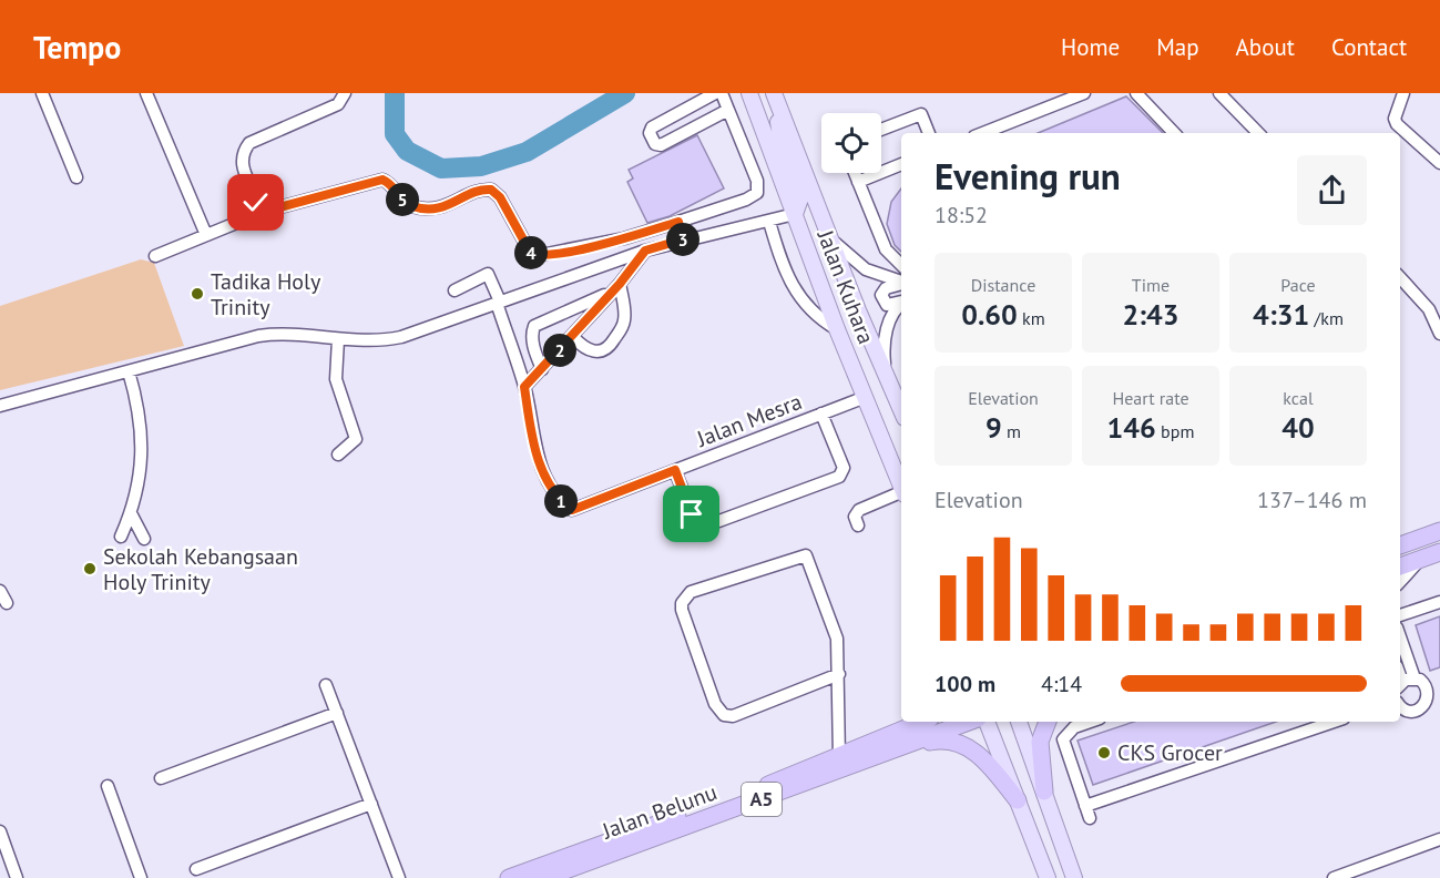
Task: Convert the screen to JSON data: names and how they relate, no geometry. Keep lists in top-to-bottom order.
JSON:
{
  "streets": {
    "highway": ["A5", "Jalan Belunu"],
    "main road": ["Jalan Kuhara"],
    "street": ["Jalan Mesra"]
  },
  "crossings": [
    ["Jalan Kuhara", "Jalan Mesra"]
  ],
  "places": ["Tadika Holy Trinity", "Sekolah Kebangsaan Holy Trinity", "CKS Grocer"],
  "page": {
    "header": "Tempo",
    "nav": [
      "Home",
      "Map",
      "About",
      "Contact"
    ],
    "heading": ["Evening run", "18:52"],
    "pins": [
      "5",
      "3",
      "4",
      "2",
      "1"
    ],
    "stats": [
      ["Distance", "0.60 km"],
      ["Time", "2:43"],
      ["Pace", "4:31 /km"],
      ["Elevation", "9 m"],
      ["Heart rate", "146 bpm"],
      ["kcal", "40"]
    ],
    "chart": ["Elevation", "137–146 m"],
    "list": [
      {
        "name": "100 m",
        "note": "4:14"
      }
    ]
  }
}
